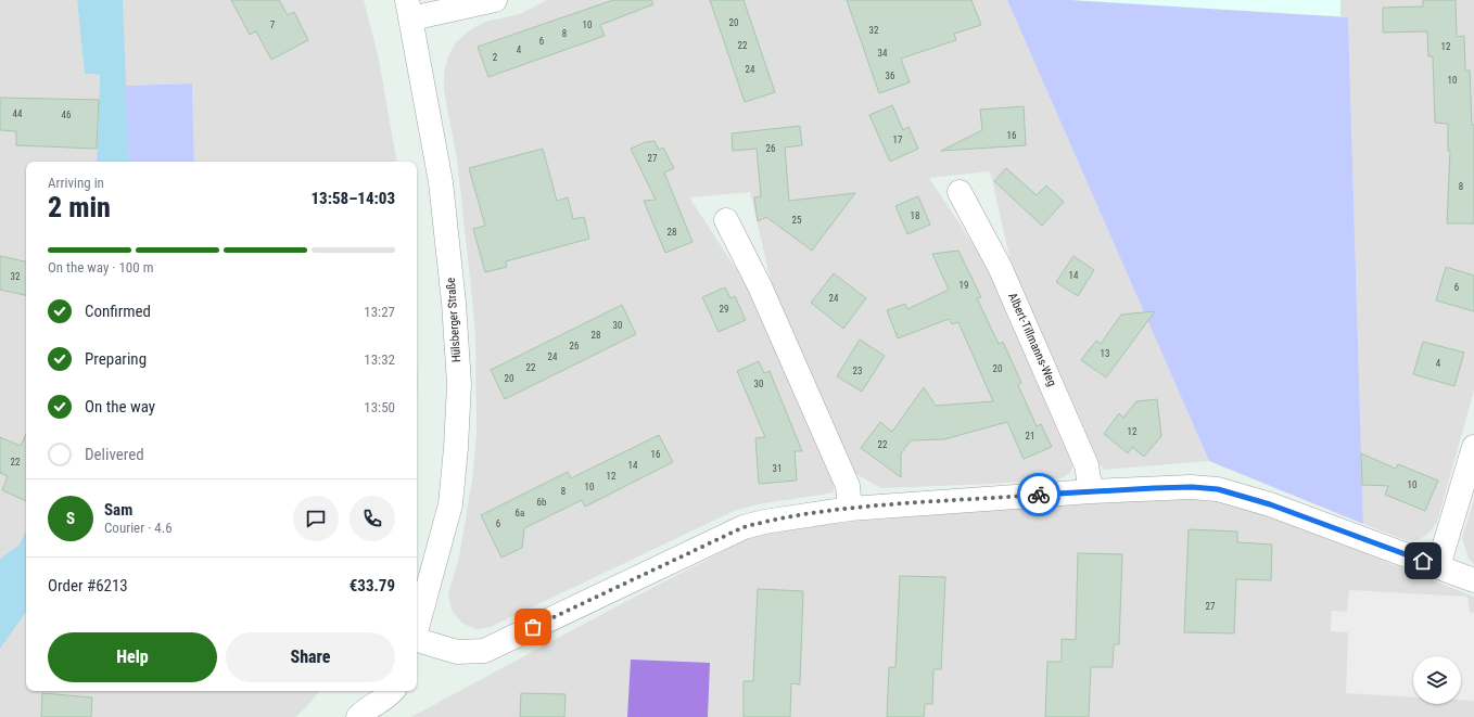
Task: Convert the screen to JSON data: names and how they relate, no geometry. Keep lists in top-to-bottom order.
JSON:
{
  "streets": {
    "street": ["Hülsberger Straße", "Albert-Tillmanns-Weg"]
  },
  "house_numbers": [
    "20",
    "7",
    "10",
    "32",
    "8",
    "6",
    "22",
    "12",
    "4",
    "34",
    "2",
    "24",
    "36",
    "10",
    "44",
    "46",
    "16",
    "17",
    "26",
    "27",
    "8",
    "18",
    "25",
    "28",
    "14",
    "32",
    "19",
    "6",
    "24",
    "29",
    "30",
    "28",
    "26",
    "13",
    "24",
    "4",
    "22",
    "20",
    "23",
    "20",
    "30",
    "12",
    "21",
    "22",
    "16",
    "22",
    "14",
    "31",
    "12",
    "10",
    "10",
    "8",
    "6b",
    "6a",
    "6",
    "27"
  ],
  "page": {
    "heading": ["2 min", "Arriving in", "13:58–14:03"],
    "panel": [
      "Sam",
      "Courier · 4.6",
      "Order #6213",
      "€33.79"
    ],
    "bar": "On the way · 100 m",
    "list": [
      ["Confirmed", "13:27"],
      ["Preparing", "13:32"],
      ["On the way", "13:50"],
      "Delivered"
    ],
    "round": "S",
    "buttons": ["Help", "Share"]
  }
}
